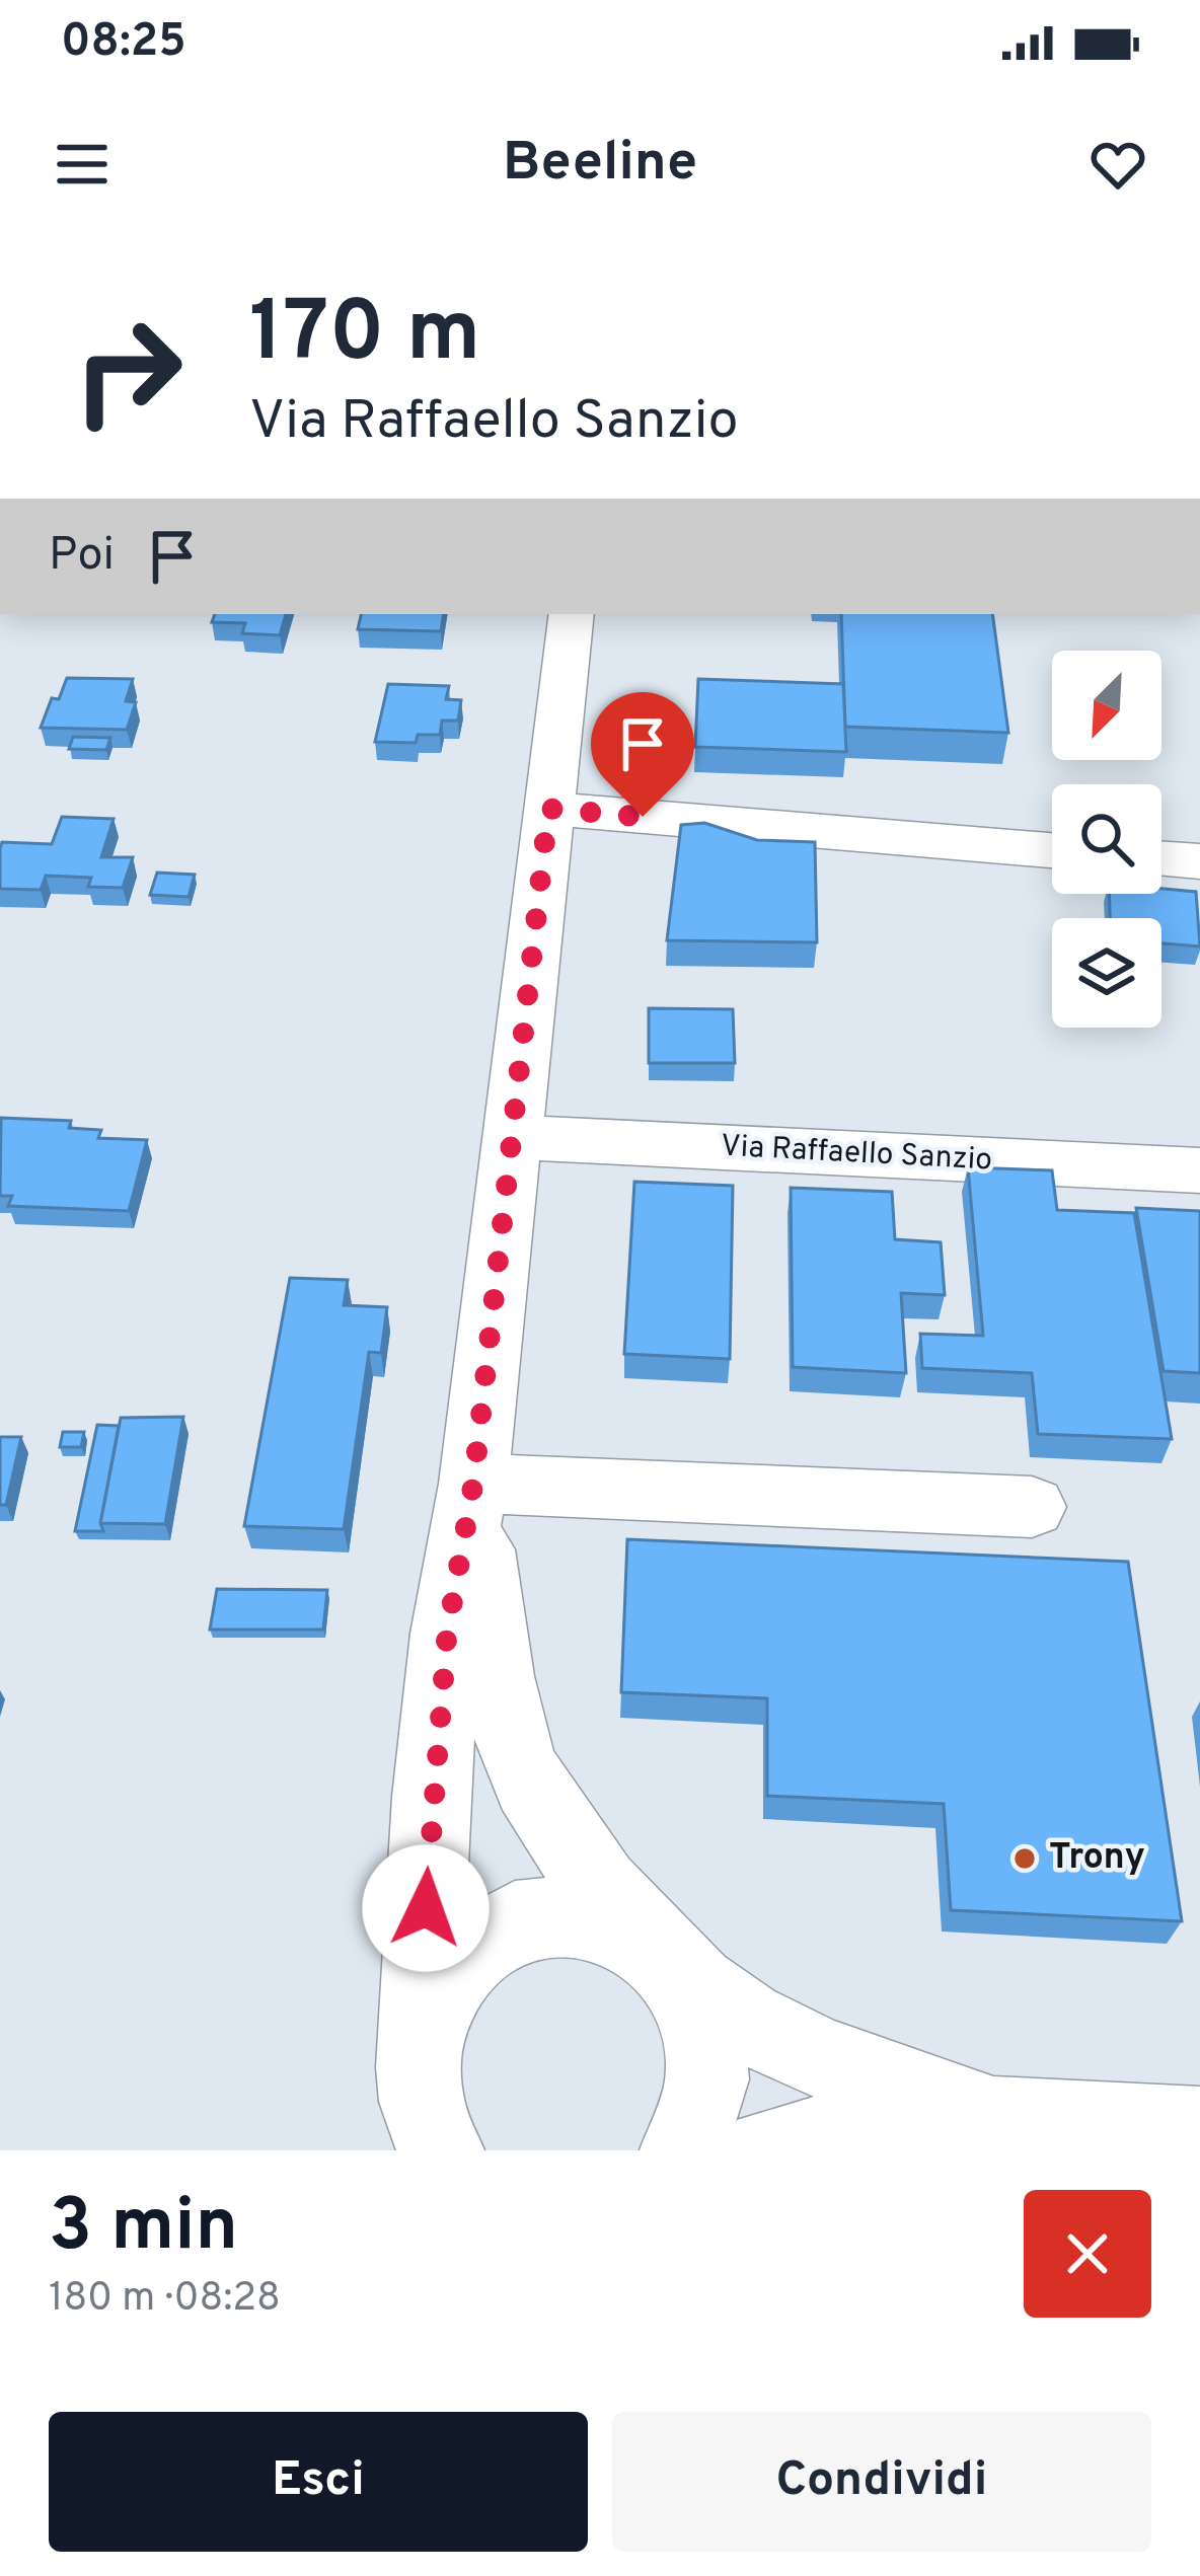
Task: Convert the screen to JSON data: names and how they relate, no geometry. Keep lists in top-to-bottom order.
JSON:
{
  "streets": {
    "street": ["Via Raffaello Sanzio"]
  },
  "places": ["Trony"],
  "north": "bottom left",
  "page": {
    "status": "08:25",
    "header": "Beeline",
    "turn": ["170 m", "Via Raffaello Sanzio"],
    "then": "Poi",
    "heading": ["3 min", "180 m · 08:28"],
    "buttons": ["Esci", "Condividi"]
  }
}
